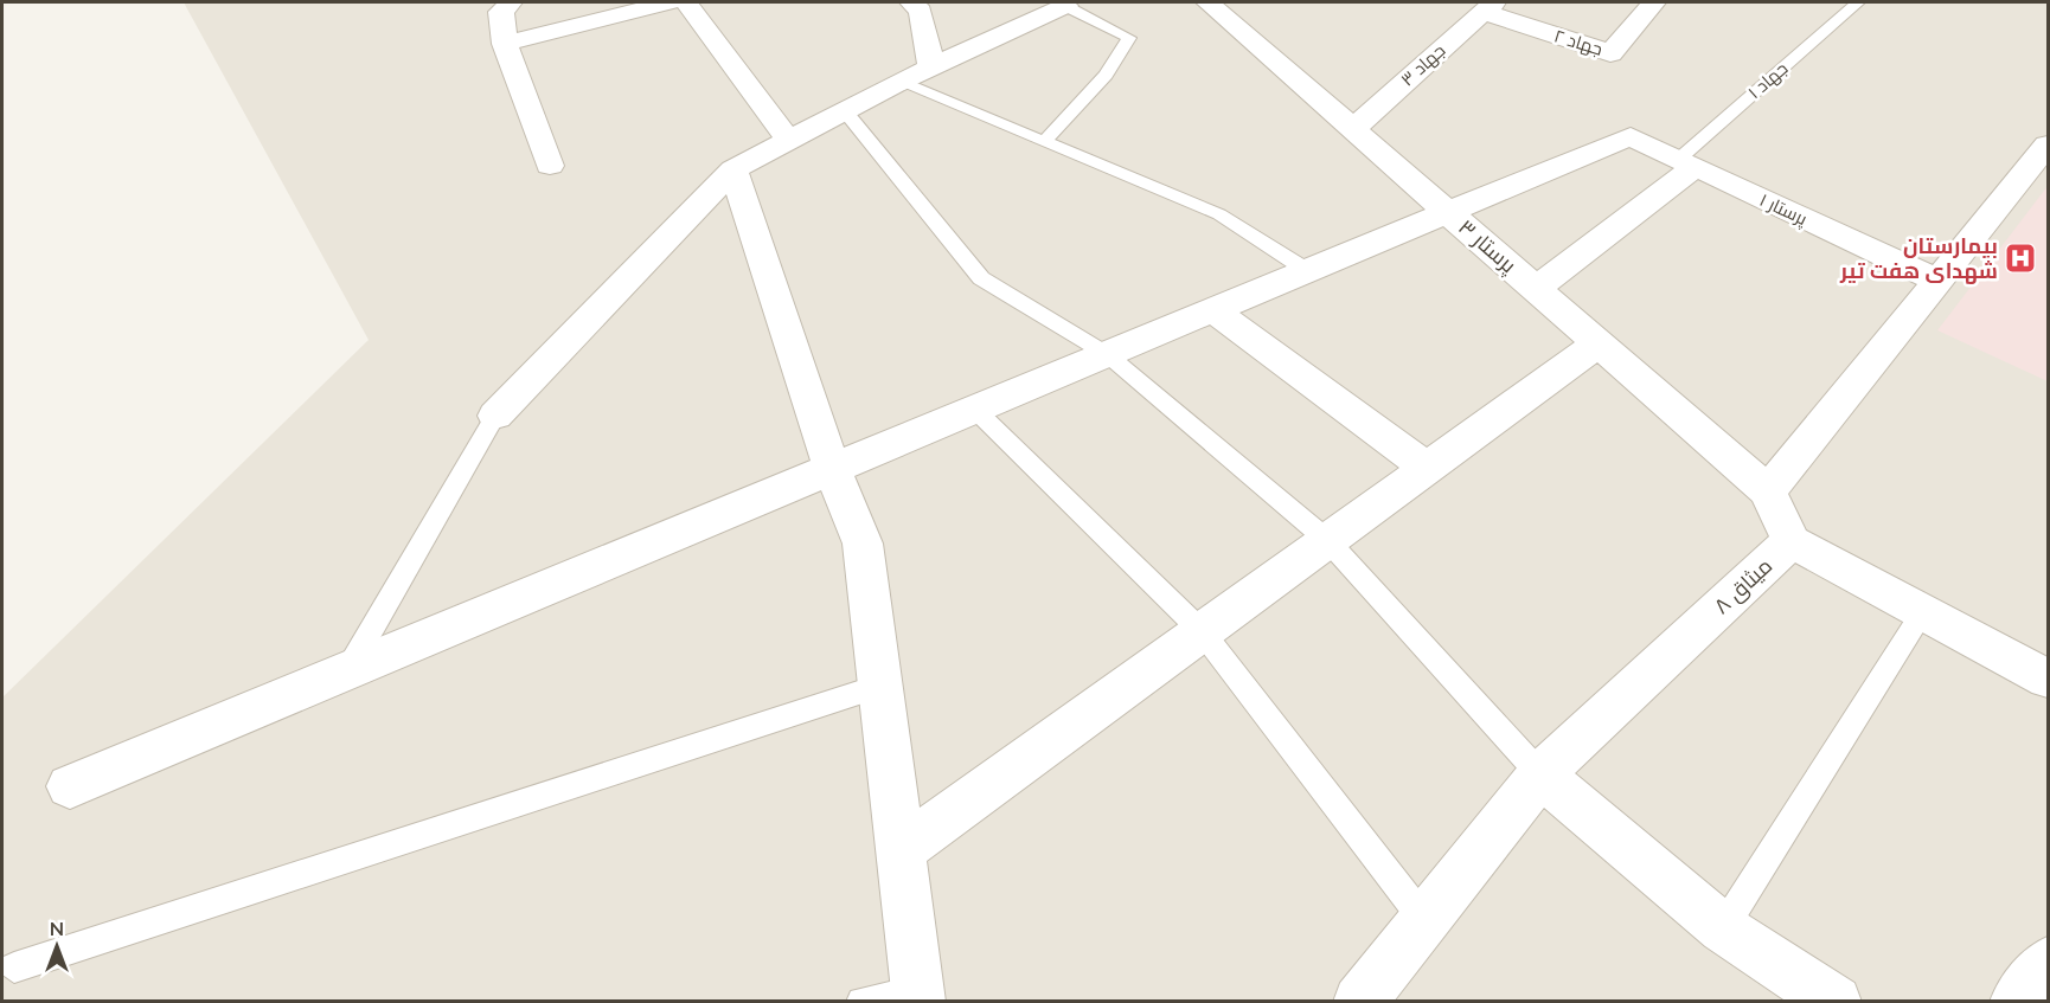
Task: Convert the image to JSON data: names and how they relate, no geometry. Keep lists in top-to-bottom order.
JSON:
{
  "streets": {
    "street": [
      "جهاد ۲",
      "جهاد ۳",
      "پرستار ۱",
      "پرستار ۳",
      "میثاق ۸"
    ],
    "lane": ["جهاد ۱"]
  },
  "crossings": [
    ["جهاد ۲", "جهاد ۳"],
    ["جهاد ۳", "پرستار ۳"],
    ["جهاد ۱", "پرستار ۱"],
    ["پرستار ۱", "پرستار ۳"],
    ["پرستار ۳", "میثاق ۸"]
  ],
  "places": {
    "hospital": ["بیمارستان شهدای هفت تیر"]
  },
  "north": "top"
}
